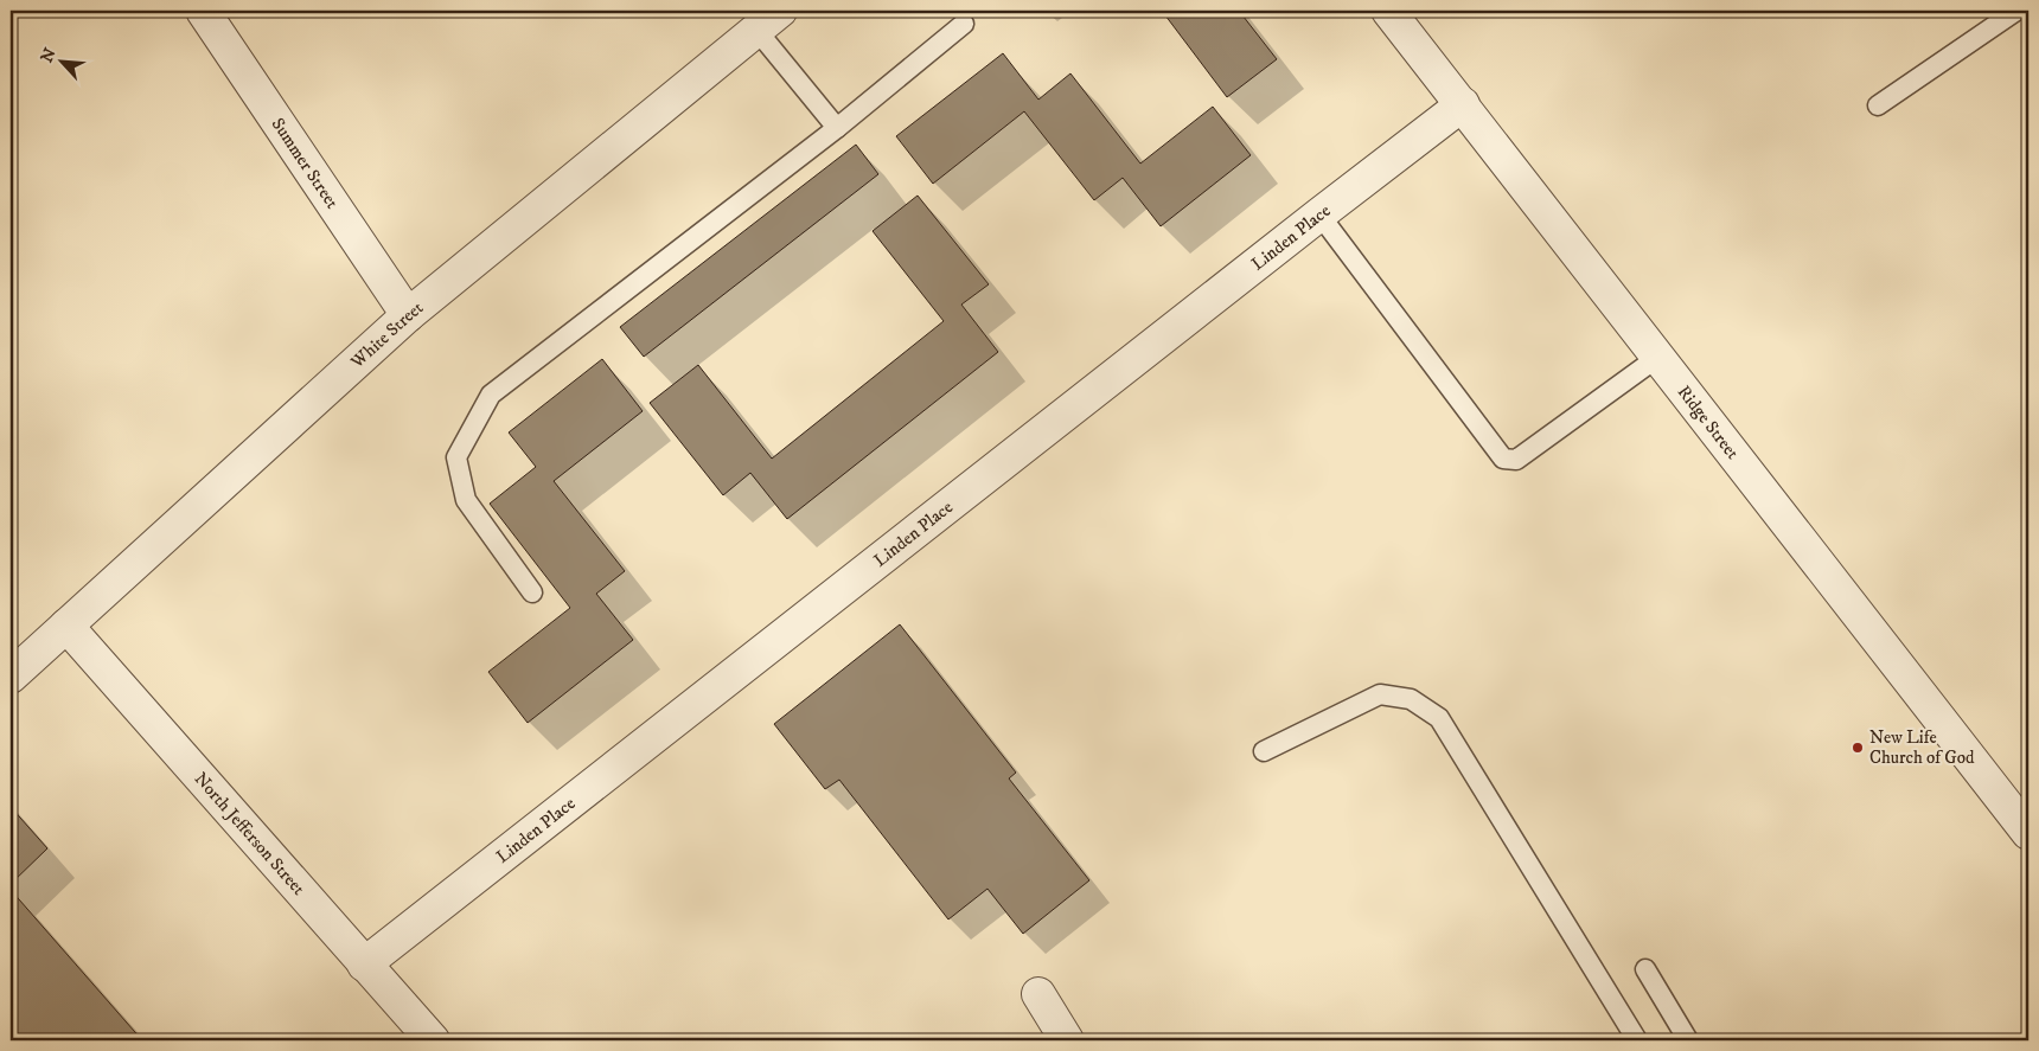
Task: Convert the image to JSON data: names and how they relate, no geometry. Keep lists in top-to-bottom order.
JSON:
{
  "streets": {
    "street": [
      "Summer Street",
      "Linden Place",
      "White Street",
      "Ridge Street",
      "North Jefferson Street"
    ]
  },
  "crossings": [
    ["Summer Street", "White Street"],
    ["Linden Place", "Ridge Street"],
    ["Linden Place", "North Jefferson Street"],
    ["White Street", "North Jefferson Street"]
  ],
  "places": ["New Life Church of God"],
  "north": "top left"
}
